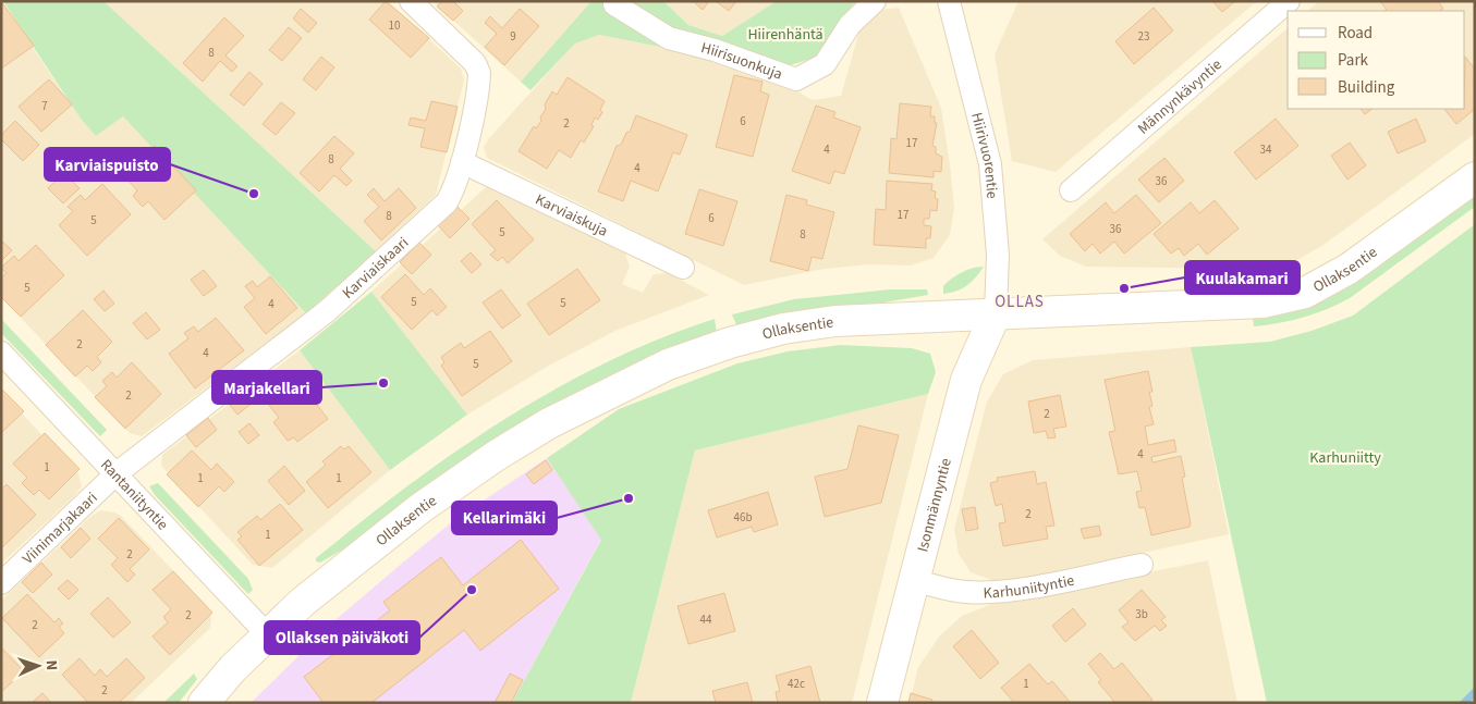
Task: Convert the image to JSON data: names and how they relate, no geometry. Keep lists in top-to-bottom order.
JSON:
{
  "streets": {
    "street": [
      "Hiirisuonkuja",
      "Männynkävyntie",
      "Hiirivuorentie",
      "Karviaiskuja",
      "Karviaiskaari",
      "Ollaksentie",
      "Rantaniityntie",
      "Isonmännyntie",
      "Viinimarjakaari",
      "Karhuniityntie"
    ]
  },
  "crossings": [
    ["Hiirivuorentie", "Ollaksentie"],
    ["Hiirivuorentie", "Isonmännyntie"],
    ["Karviaiskuja", "Karviaiskaari"],
    ["Karviaiskaari", "Rantaniityntie"],
    ["Karviaiskaari", "Viinimarjakaari"],
    ["Ollaksentie", "Rantaniityntie"],
    ["Ollaksentie", "Isonmännyntie"],
    ["Rantaniityntie", "Viinimarjakaari"],
    ["Isonmännyntie", "Karhuniityntie"]
  ],
  "districts": ["OLLAS"],
  "parks": ["Hiirenhäntä", "Karhuniitty"],
  "places": [
    "Karviaispuisto",
    "Kuulakamari",
    "Marjakellari",
    "Kellarimäki",
    "Ollaksen päiväkoti"
  ],
  "house_numbers": [
    "10",
    "9",
    "23",
    "8",
    "7",
    "6",
    "2",
    "17",
    "4",
    "34",
    "8",
    "4",
    "36",
    "17",
    "8",
    "6",
    "5",
    "36",
    "5",
    "8",
    "5",
    "5",
    "5",
    "4",
    "2",
    "4",
    "5",
    "2",
    "2",
    "4",
    "1",
    "1",
    "1",
    "2",
    "46b",
    "1",
    "2",
    "3b",
    "2",
    "44",
    "2",
    "42c",
    "1",
    "2"
  ],
  "legend": ["Road", "Park", "Building"],
  "north": "right"
}
